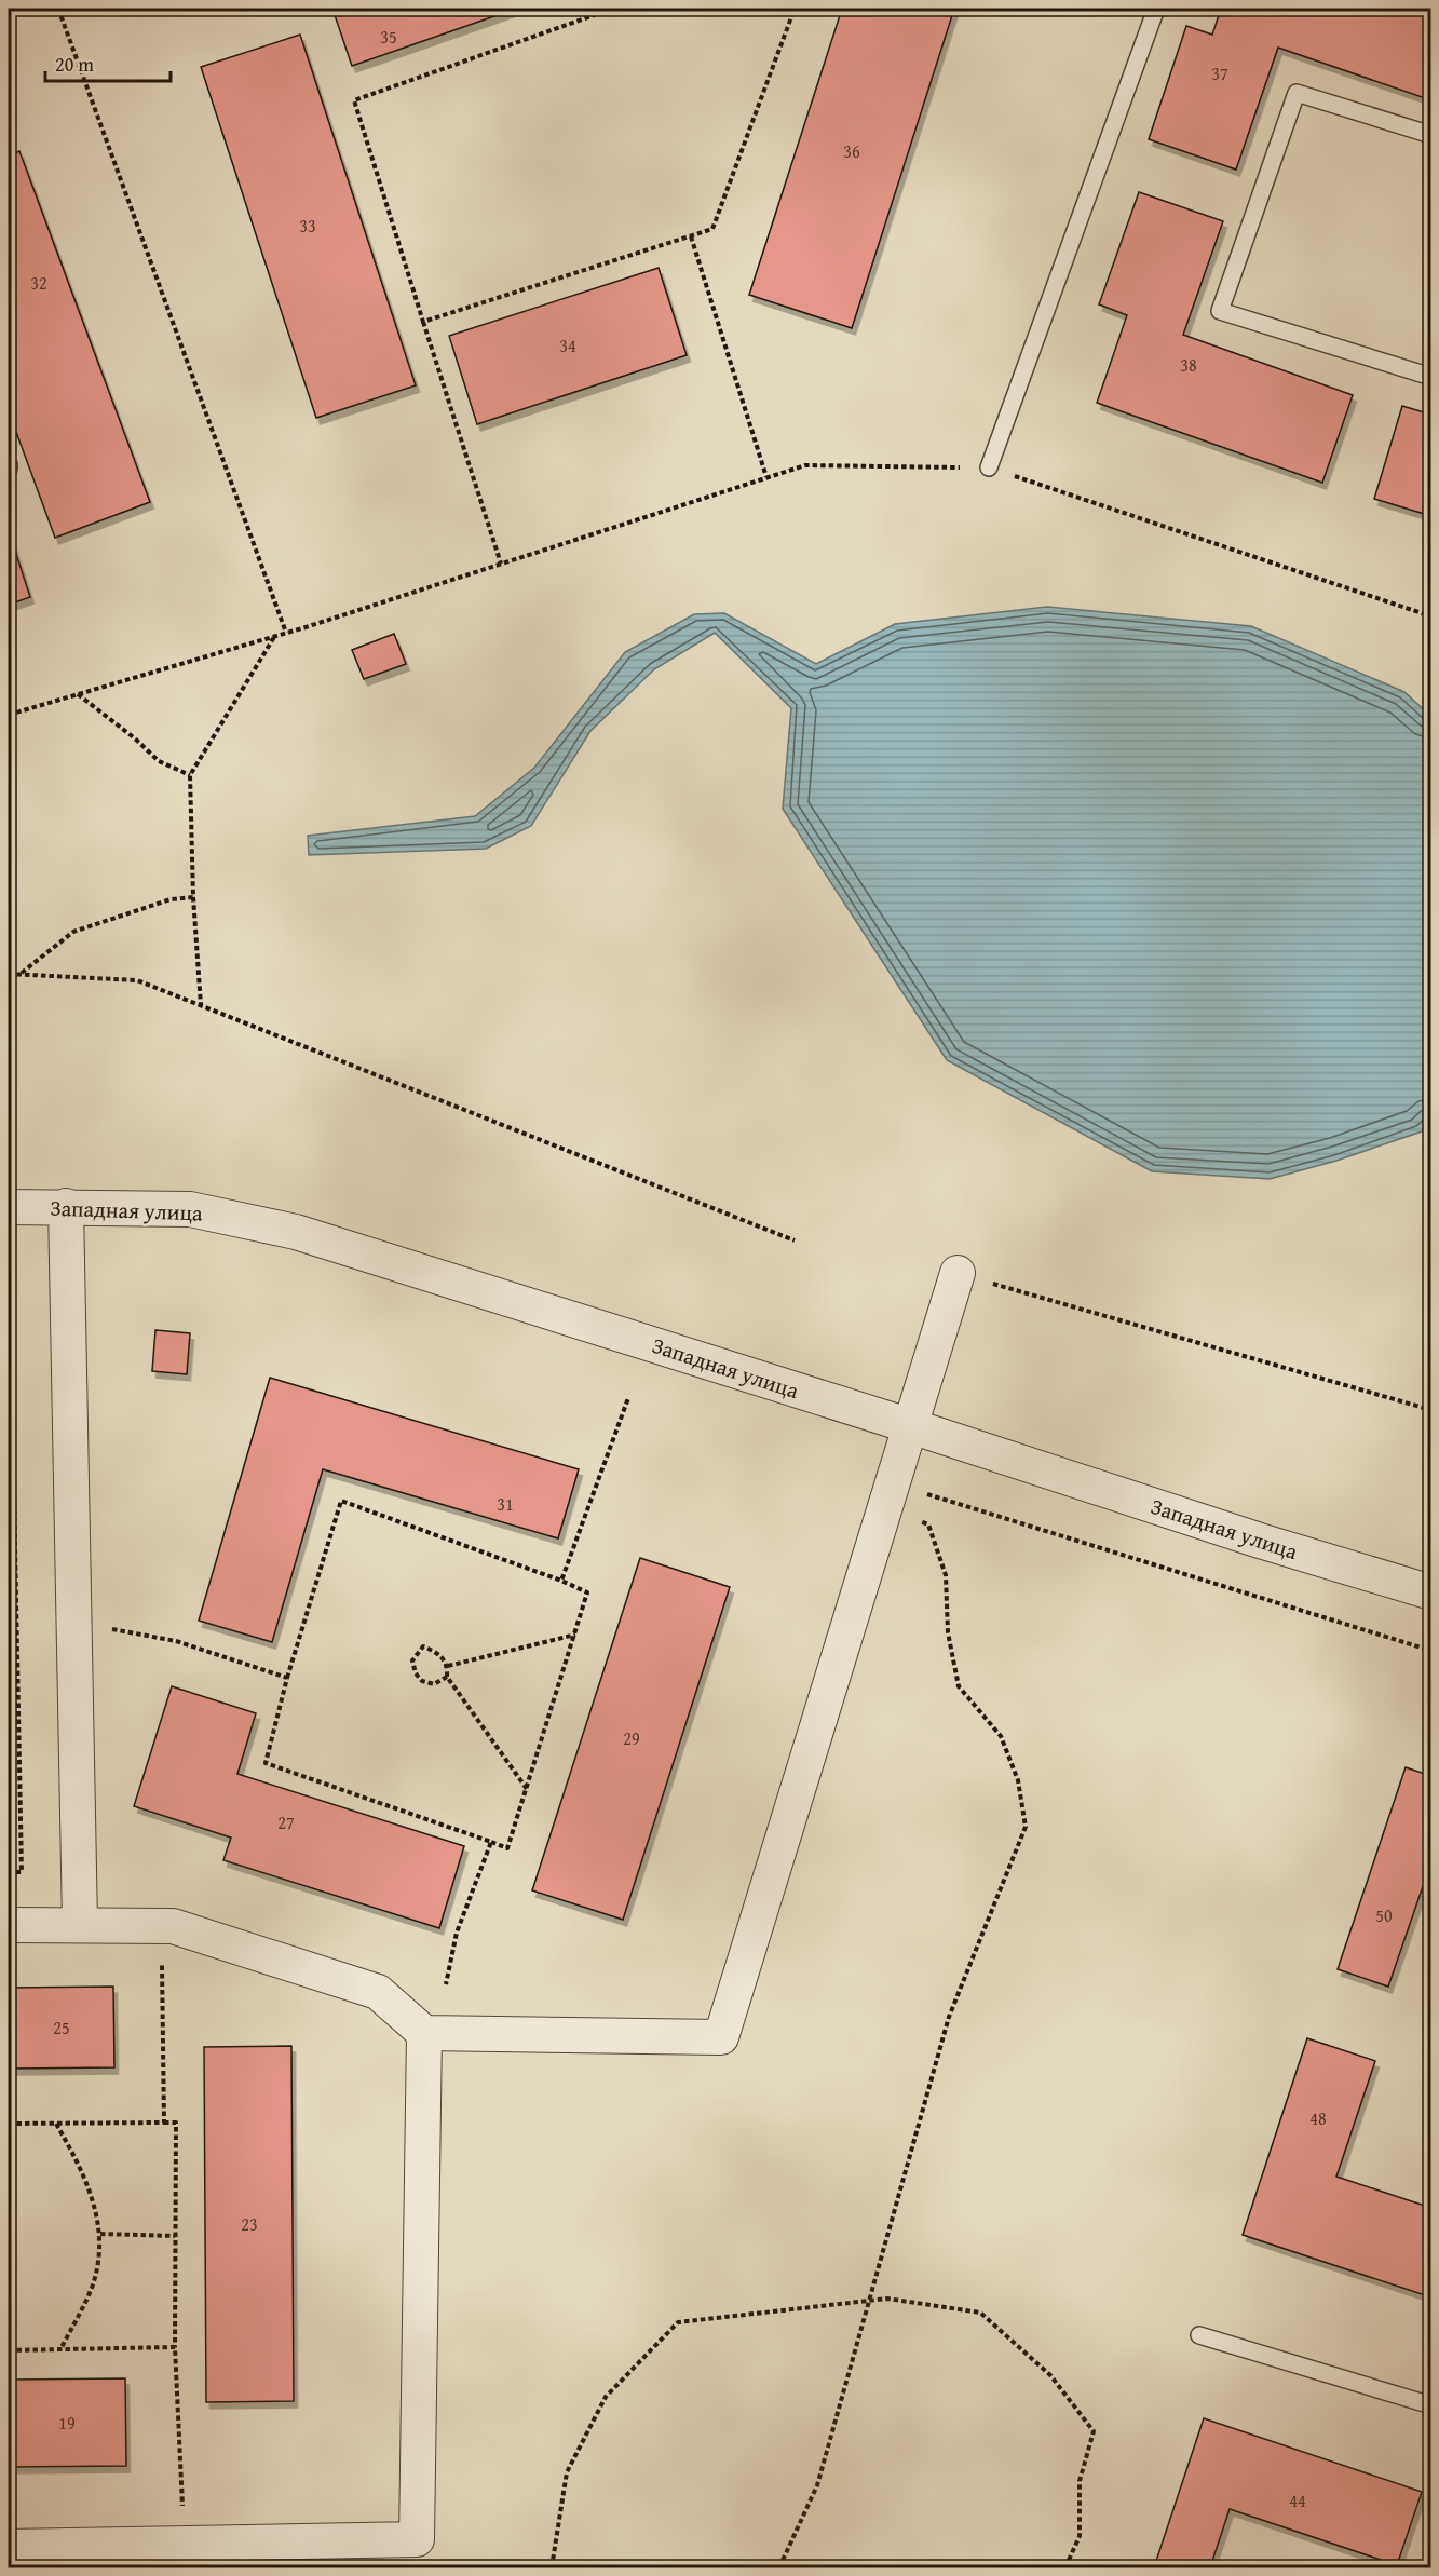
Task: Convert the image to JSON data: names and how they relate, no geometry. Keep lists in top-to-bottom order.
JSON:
{
  "streets": {
    "street": ["Западная улица"]
  },
  "house_numbers": [
    "35",
    "37",
    "36",
    "33",
    "32",
    "34",
    "38",
    "31",
    "29",
    "27",
    "50",
    "25",
    "48",
    "23",
    "19",
    "44"
  ],
  "scale_bar": "20 m"
}
